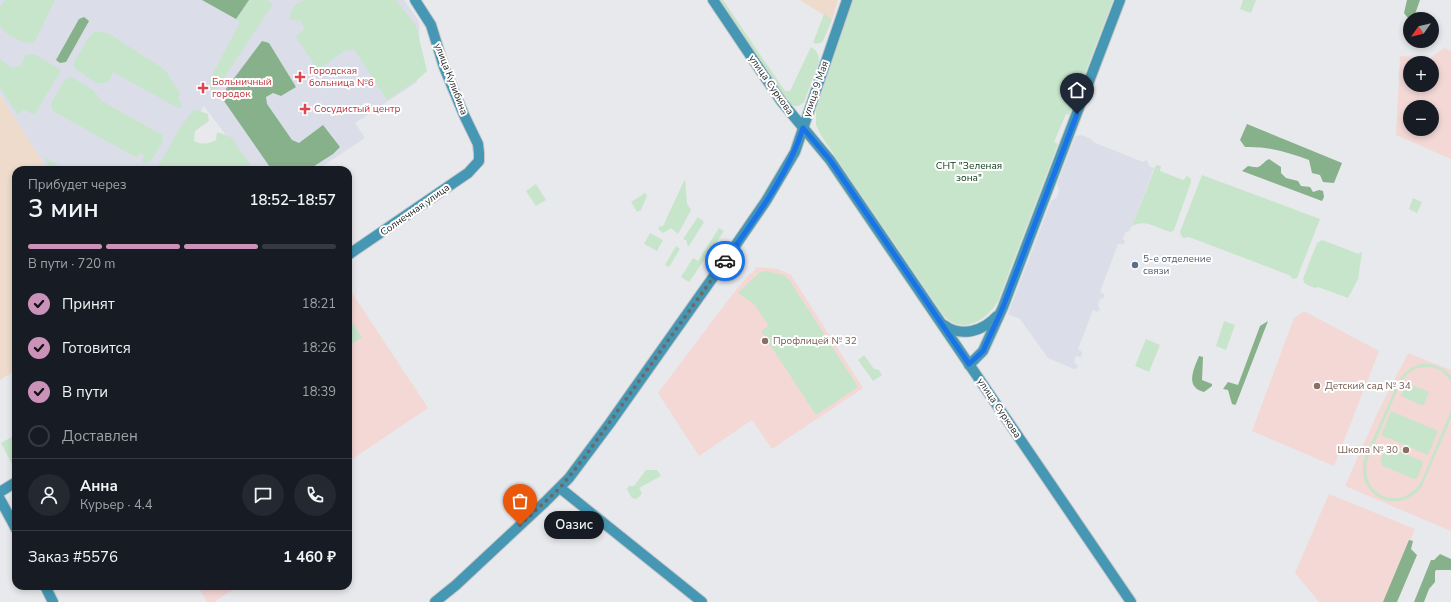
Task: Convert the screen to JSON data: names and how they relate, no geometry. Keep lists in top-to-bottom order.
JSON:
{
  "streets": {
    "main road": [
      "улица Кулибина",
      "улица Суркова",
      "улица 9 Мая",
      "Солнечная улица"
    ]
  },
  "crossings": [
    ["улица Кулибина", "Солнечная улица"],
    ["улица Суркова", "улица 9 Мая"]
  ],
  "parks": ["СНТ \"Зеленая зона\""],
  "places": {
    "health": ["Городская больница №6", "Больничный городок", "Сосудистый центр"],
    "other": [
      "5-е отделение связи",
      "Профлицей № 32",
      "Детский сад № 34",
      "Школа № 30",
      "Оазис"
    ]
  },
  "north": "bottom left",
  "page": {
    "map_buttons": ["+", "−"],
    "heading": ["3 мин", "Прибудет через", "18:52–18:57"],
    "panel": [
      "Анна",
      "Курьер · 4.4",
      "Заказ #5576",
      "1 460 ₽"
    ],
    "bar": "В пути · 720 m",
    "list": [
      ["Принят", "18:21"],
      ["Готовится", "18:26"],
      ["В пути", "18:39"],
      "Доставлен"
    ],
    "bubble": "Оазис"
  }
}
